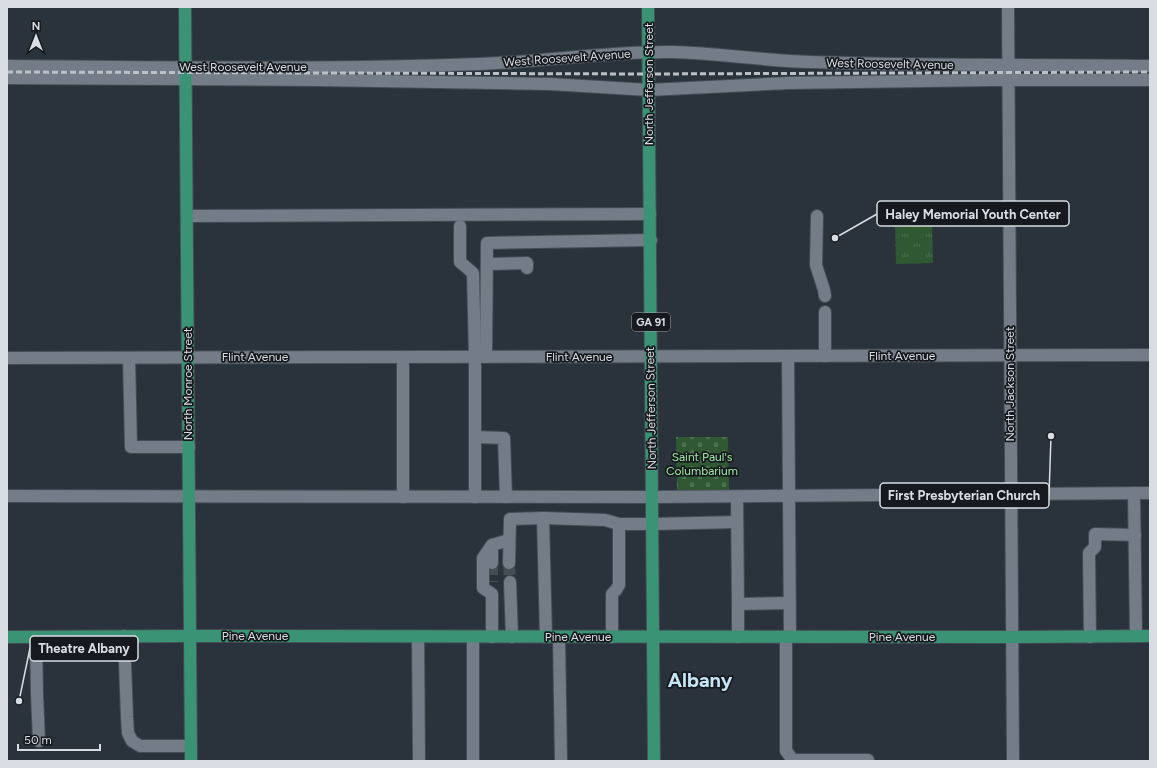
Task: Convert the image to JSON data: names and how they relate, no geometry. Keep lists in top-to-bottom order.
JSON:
{
  "streets": {
    "main road": [
      "North Jefferson Street",
      "GA 91",
      "North Monroe Street",
      "Pine Avenue"
    ],
    "street": ["West Roosevelt Avenue", "Flint Avenue", "North Jackson Street"]
  },
  "crossings": [
    ["West Roosevelt Avenue", "North Jefferson Street"],
    ["West Roosevelt Avenue", "North Monroe Street"],
    ["West Roosevelt Avenue", "North Jackson Street"],
    ["North Jefferson Street", "Flint Avenue"],
    ["North Jefferson Street", "Pine Avenue"],
    ["Flint Avenue", "North Monroe Street"],
    ["Flint Avenue", "North Jackson Street"],
    ["North Monroe Street", "Pine Avenue"],
    ["North Jackson Street", "Pine Avenue"]
  ],
  "districts": ["Albany"],
  "parks": ["Saint Paul's Columbarium"],
  "places": ["Haley Memorial Youth Center", "First Presbyterian Church", "Theatre Albany"],
  "scale_bar": "50 m",
  "north": "top"
}
